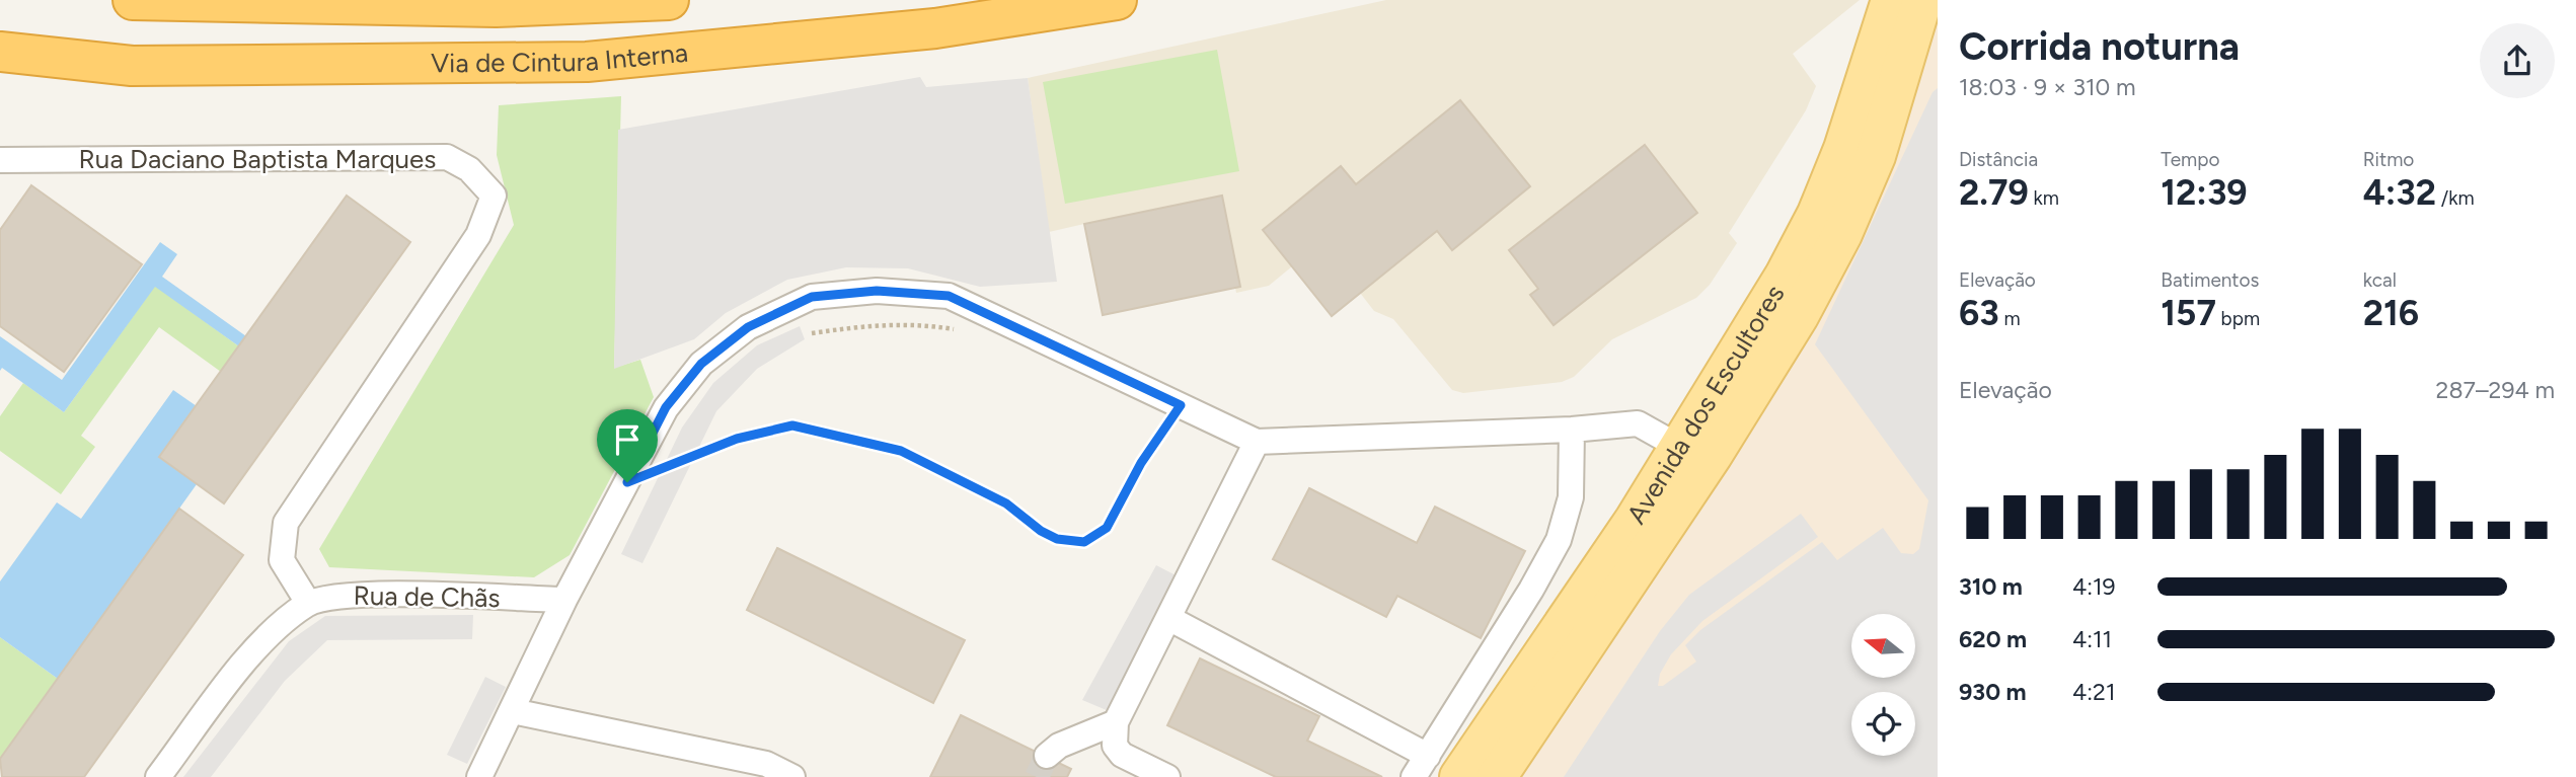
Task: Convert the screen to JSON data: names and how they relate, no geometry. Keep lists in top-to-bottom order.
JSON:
{
  "streets": {
    "highway": ["Via de Cintura Interna"],
    "main road": ["Avenida dos Escultores"],
    "street": ["Rua Daciano Baptista Marques", "Rua de Chãs"]
  },
  "crossings": [
    ["Rua Daciano Baptista Marques", "Rua de Chãs"]
  ],
  "north": "left",
  "page": {
    "heading": ["Corrida noturna", "18:03 · 9 × 310 m"],
    "stats": [
      ["Distância", "2.79 km"],
      ["Tempo", "12:39"],
      ["Ritmo", "4:32 /km"],
      ["Elevação", "63 m"],
      ["Batimentos", "157 bpm"],
      ["kcal", "216"]
    ],
    "chart": ["Elevação", "287–294 m"],
    "list": [
      {
        "name": "310 m",
        "note": "4:19"
      },
      {
        "name": "620 m",
        "note": "4:11"
      },
      {
        "name": "930 m",
        "note": "4:21"
      }
    ]
  }
}
